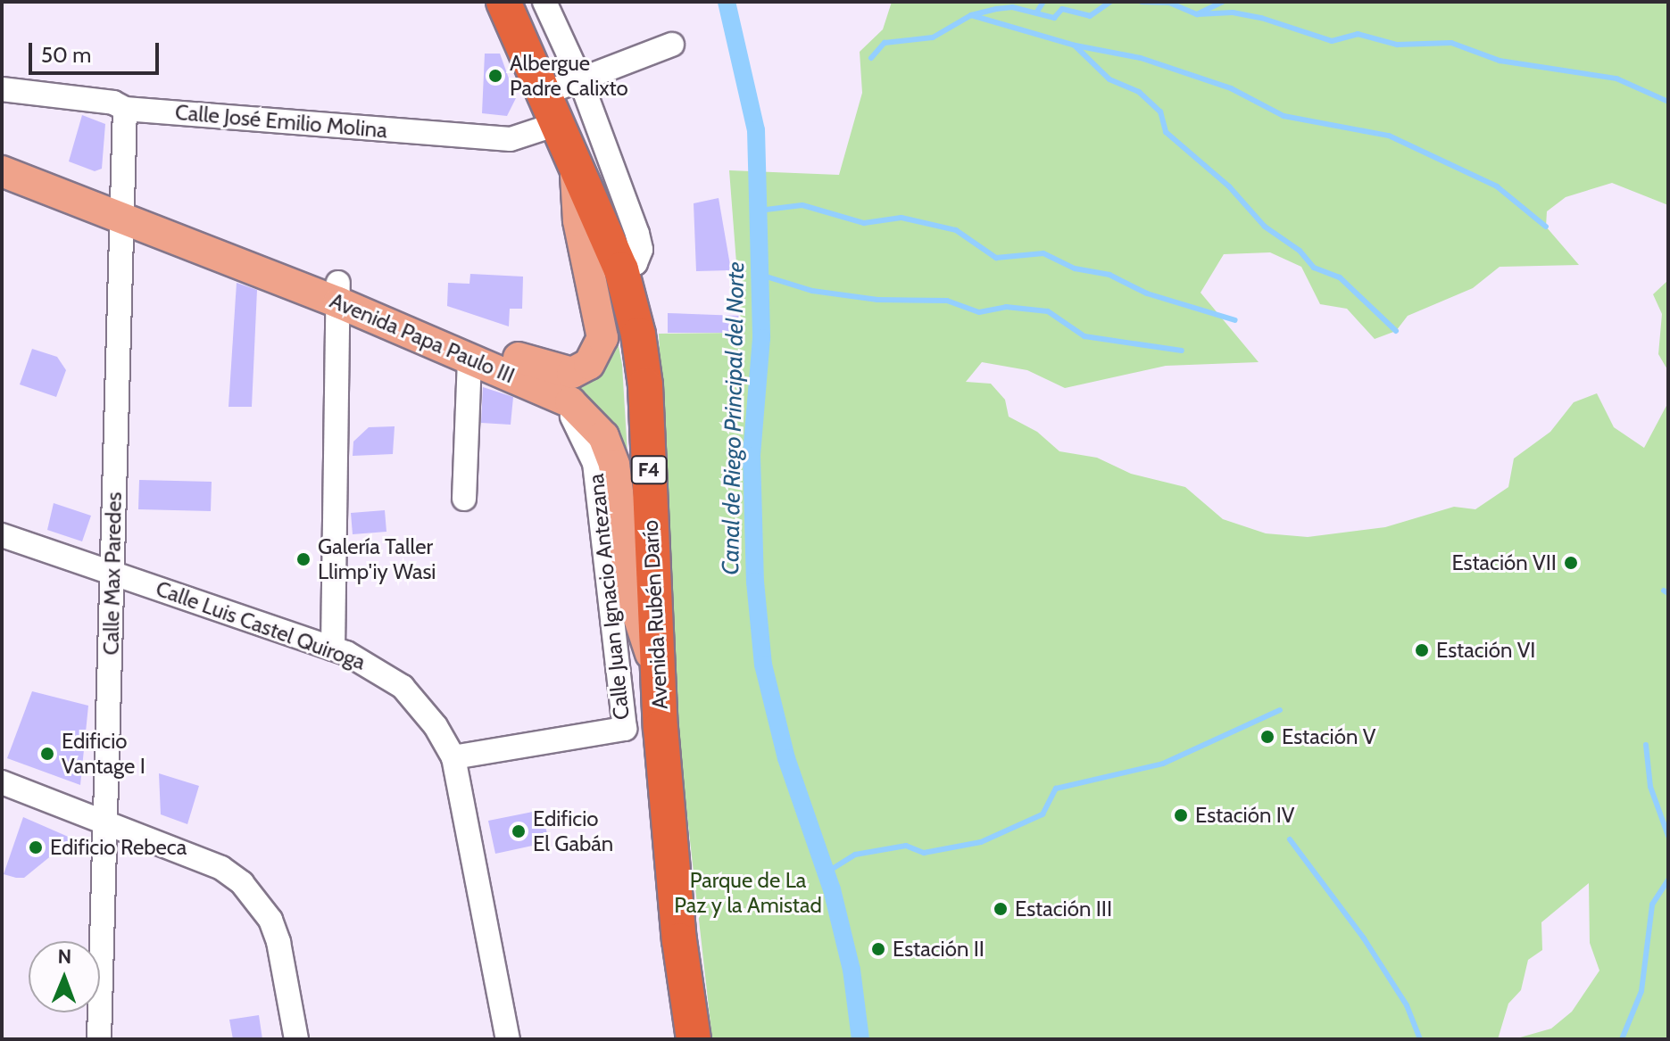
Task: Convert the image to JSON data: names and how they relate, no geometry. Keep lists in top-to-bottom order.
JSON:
{
  "streets": {
    "highway": ["F4", "Avenida Rubén Darío"],
    "main road": ["Avenida Papa Paulo III"],
    "street": [
      "Calle José Emilio Molina",
      "Calle Max Paredes",
      "Calle Juan Ignacio Antezana",
      "Calle Luis Castel Quiroga"
    ]
  },
  "crossings": [
    ["Calle José Emilio Molina", "Calle Max Paredes"],
    ["Calle José Emilio Molina", "Avenida Rubén Darío"],
    ["Avenida Papa Paulo III", "Calle Max Paredes"],
    ["Avenida Papa Paulo III", "Calle Juan Ignacio Antezana"],
    ["Avenida Papa Paulo III", "Avenida Rubén Darío"],
    ["Calle Max Paredes", "Calle Luis Castel Quiroga"],
    ["Calle Juan Ignacio Antezana", "Calle Luis Castel Quiroga"]
  ],
  "water": ["Canal de Riego Principal del Norte"],
  "parks": ["Parque de La Paz y la Amistad"],
  "places": [
    "Albergue Padre Calixto",
    "Galería Taller Llimp'iy Wasi",
    "Estación VII",
    "Estación VI",
    "Estación V",
    "Edificio Vantage I",
    "Estación IV",
    "Edificio El Gabán",
    "Edificio Rebeca",
    "Estación III",
    "Estación II"
  ],
  "scale_bar": "50 m",
  "north": "top"
}
